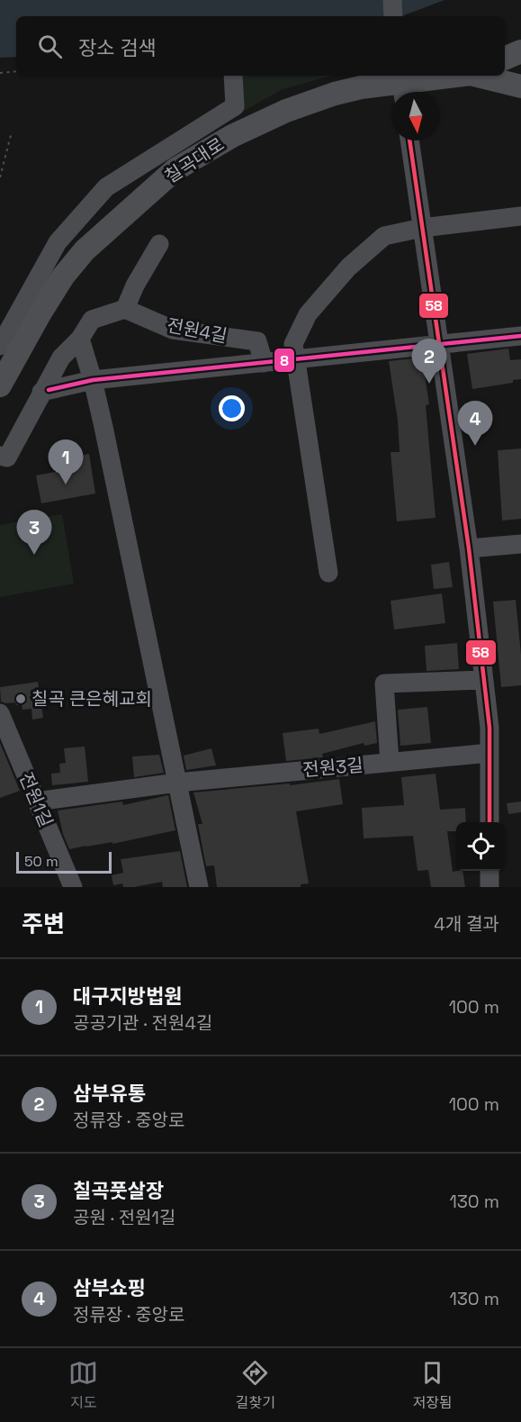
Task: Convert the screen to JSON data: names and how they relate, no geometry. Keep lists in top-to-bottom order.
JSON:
{
  "streets": {
    "main road": ["칠곡대로"],
    "street": ["전원4길", "전원3길", "전원1길"]
  },
  "crossings": [
    ["전원3길", "전원1길"]
  ],
  "places": ["칠곡 큰은혜교회"],
  "lines": ["transit line 58", "transit line 8"],
  "scale_bar": "50 m",
  "north": "bottom",
  "page": {
    "search": "장소 검색",
    "pins": [
      "2",
      "4",
      "1",
      "3"
    ],
    "scale": "50 m",
    "heading": ["주변", "4개 결과"],
    "list": [
      {
        "mark": "1",
        "name": "대구지방법원",
        "note": "공공기관 · 전원4길",
        "value": "100 m"
      },
      {
        "mark": "2",
        "name": "삼부유통",
        "note": "정류장 · 중앙로",
        "value": "100 m"
      },
      {
        "mark": "3",
        "name": "칠곡풋살장",
        "note": "공원 · 전원1길",
        "value": "130 m"
      },
      {
        "mark": "4",
        "name": "삼부쇼핑",
        "note": "정류장 · 중앙로",
        "value": "130 m"
      }
    ],
    "nav": ["지도", "길찾기", "저장됨"]
  }
}
